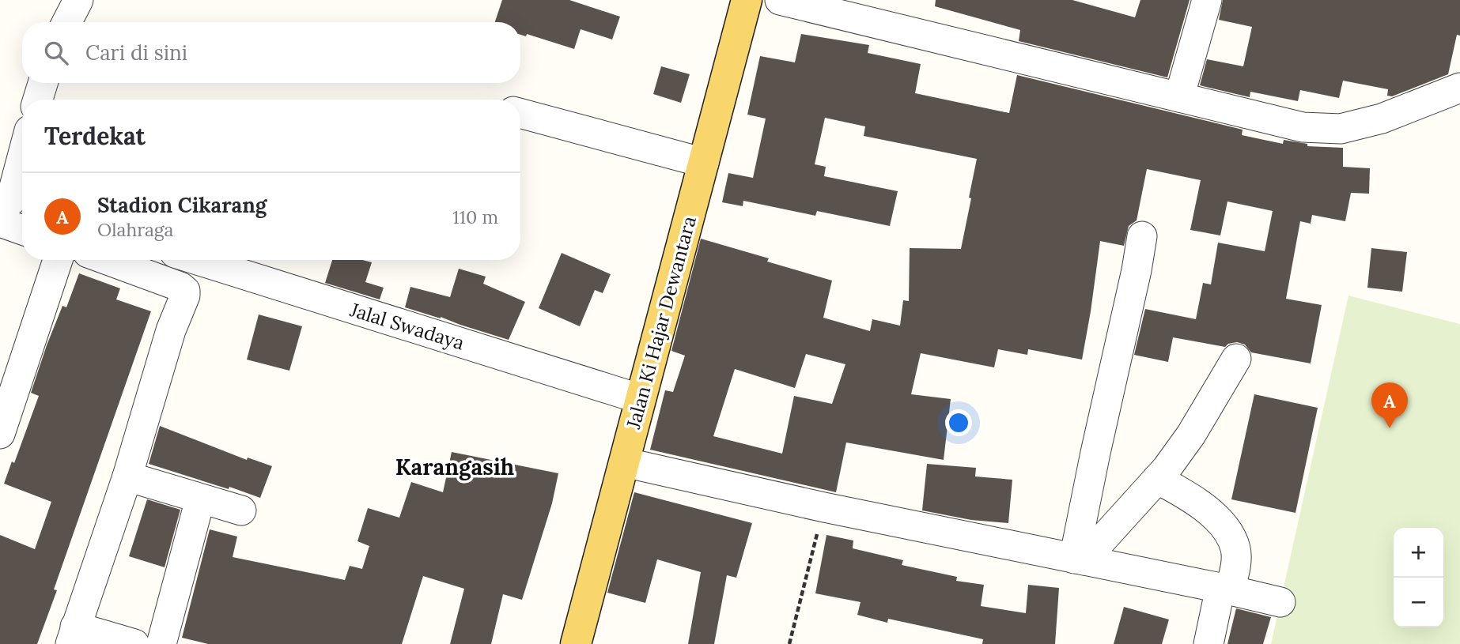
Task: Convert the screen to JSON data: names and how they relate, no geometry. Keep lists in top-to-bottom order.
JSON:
{
  "streets": {
    "main road": ["Jalan Ki Hajar Dewantara"],
    "street": ["Jalal Swadaya"]
  },
  "crossings": [
    ["Jalan Ki Hajar Dewantara", "Jalal Swadaya"]
  ],
  "districts": ["Karangasih"],
  "page": {
    "search": "Cari di sini",
    "heading": "Terdekat",
    "list": [
      {
        "mark": "A",
        "name": "Stadion Cikarang",
        "note": "Olahraga",
        "value": "110 m"
      }
    ],
    "pins": "A",
    "map_buttons": ["+", "−"]
  }
}
